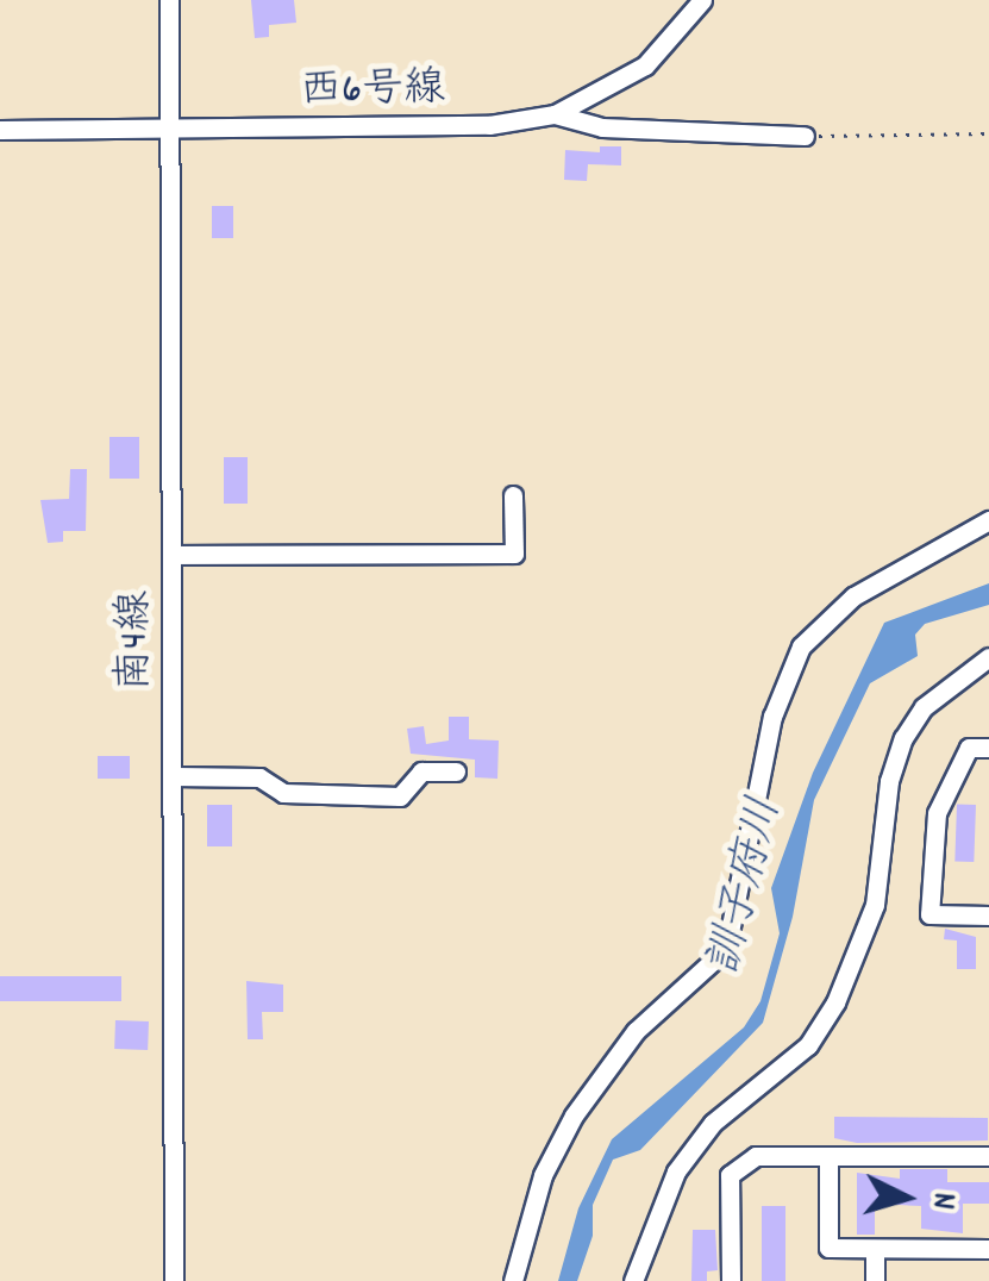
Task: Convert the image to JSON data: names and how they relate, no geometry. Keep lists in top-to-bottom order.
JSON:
{
  "streets": {
    "street": ["西6号線", "南4線"]
  },
  "crossings": [
    ["西6号線", "南4線"]
  ],
  "water": ["訓子府川"],
  "north": "right"
}
